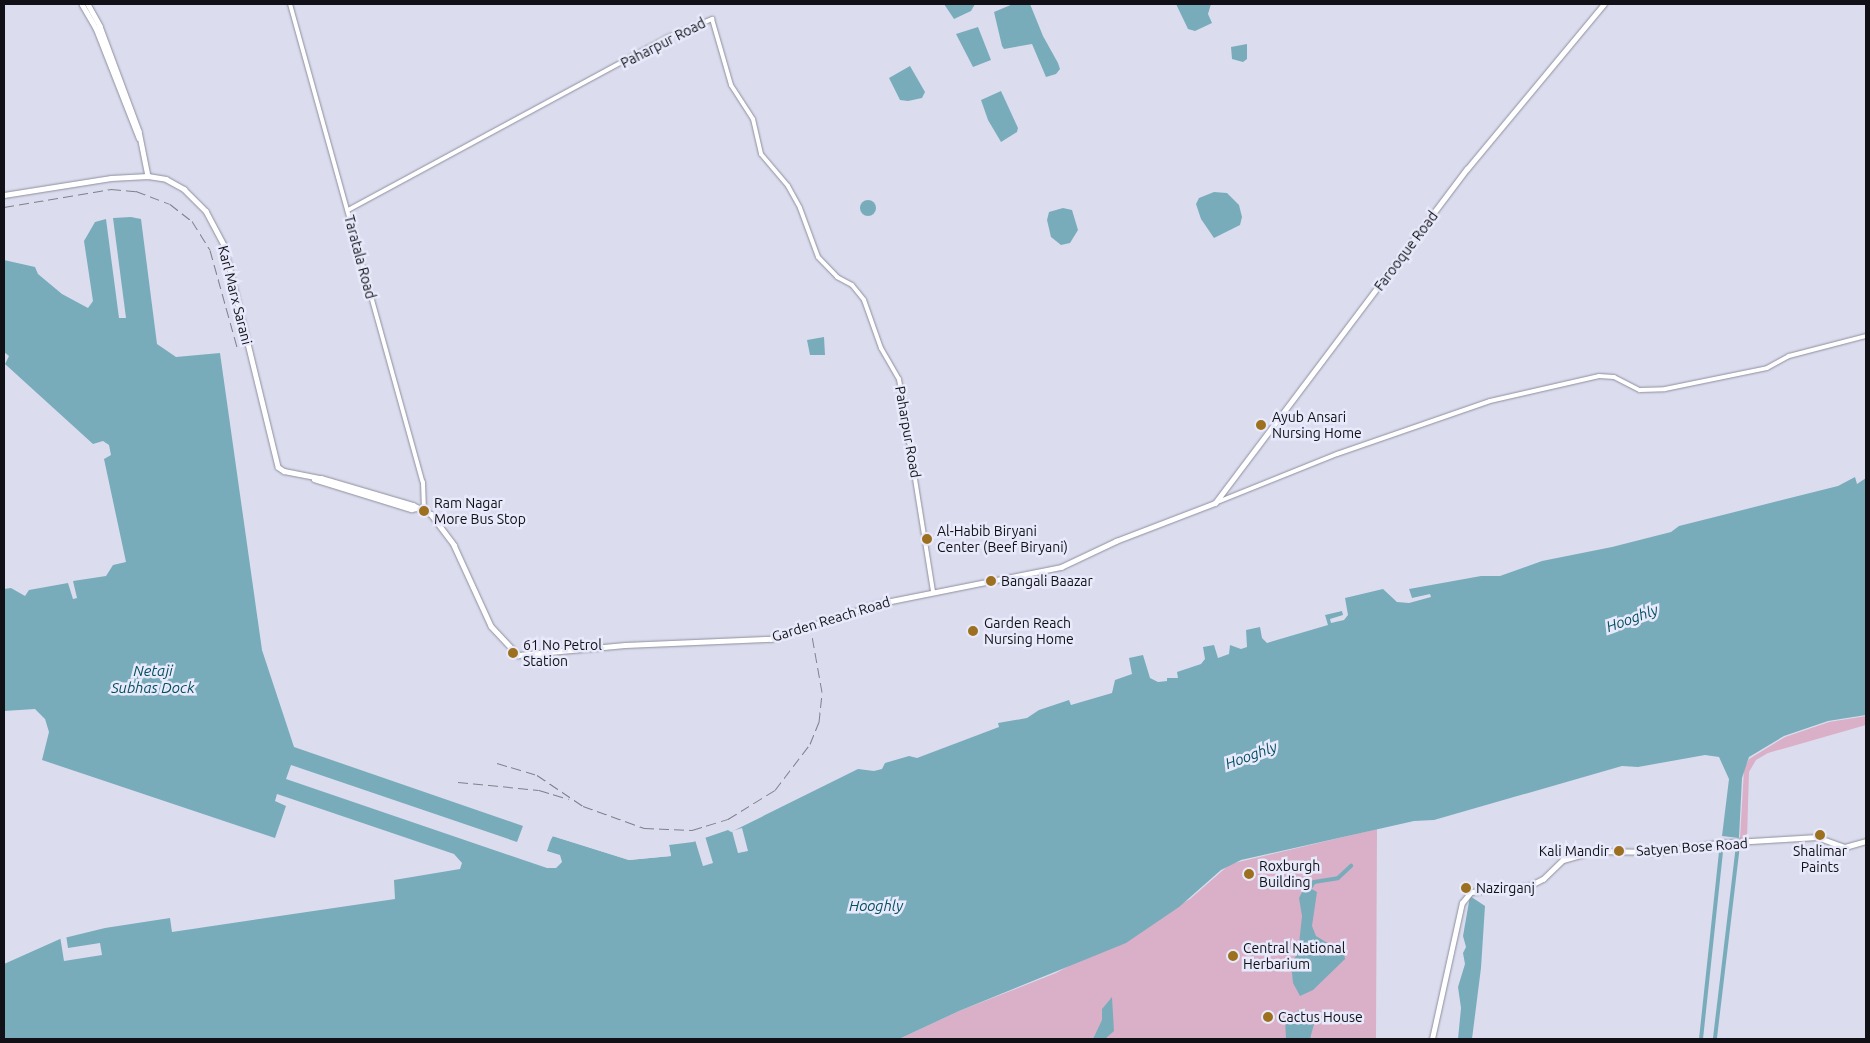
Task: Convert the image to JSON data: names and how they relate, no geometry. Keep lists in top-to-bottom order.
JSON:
{
  "streets": {
    "main road": [
      "Farooque Road",
      "Karl Marx Sarani",
      "Garden Reach Road",
      "Satyen Bose Road"
    ],
    "street": ["Paharpur Road", "Taratala Road"]
  },
  "crossings": [
    ["Paharpur Road", "Taratala Road"],
    ["Paharpur Road", "Garden Reach Road"],
    ["Farooque Road", "Garden Reach Road"],
    ["Taratala Road", "Karl Marx Sarani"],
    ["Taratala Road", "Garden Reach Road"],
    ["Karl Marx Sarani", "Garden Reach Road"]
  ],
  "water": ["Hooghly", "Netaji Subhas Dock"],
  "places": [
    "Ayub Ansari Nursing Home",
    "Ram Nagar More Bus Stop",
    "Al-Habib Biryani Center (Beef Biryani)",
    "Bangali Baazar",
    "Garden Reach Nursing Home",
    "61 No Petrol Station",
    "Shalimar Paints",
    "Kali Mandir",
    "Roxburgh Building",
    "Nazirganj",
    "Central National Herbarium",
    "Cactus House"
  ]
}
